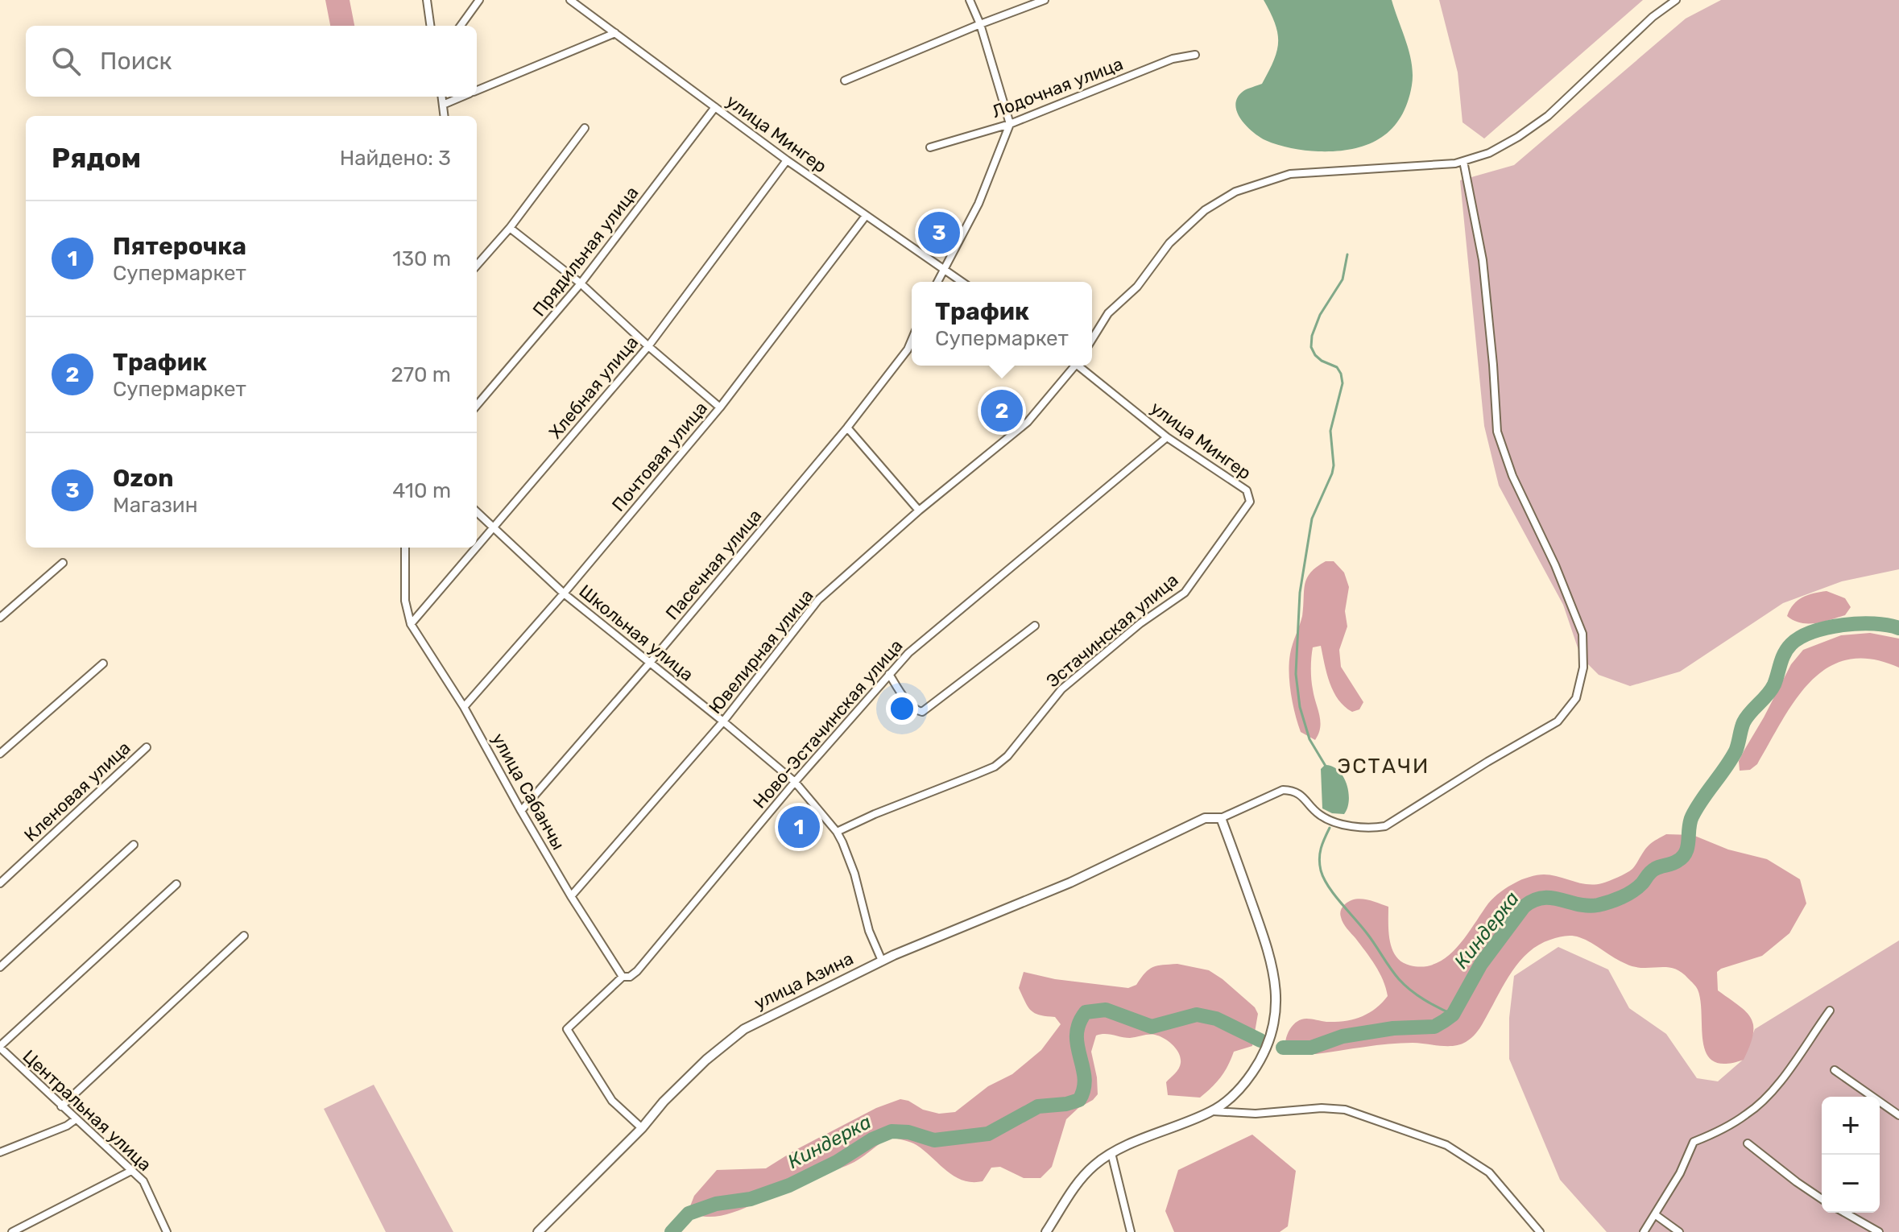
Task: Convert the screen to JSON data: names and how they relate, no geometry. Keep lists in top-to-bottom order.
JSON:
{
  "streets": {
    "street": [
      "Лодочная улица",
      "улица Мингер",
      "Прядильная улица",
      "Хлебная улица",
      "Почтовая улица",
      "Пасечная улица",
      "Эстачинская улица",
      "Школьная улица",
      "Ювелирная улица",
      "Ново-Эстачинская улица",
      "Кленовая улица",
      "улица Сабанчы",
      "улица Азина",
      "Центральная улица"
    ]
  },
  "crossings": [
    ["улица Мингер", "Прядильная улица"],
    ["улица Мингер", "Хлебная улица"],
    ["улица Мингер", "Почтовая улица"],
    ["улица Мингер", "Эстачинская улица"],
    ["улица Мингер", "Ново-Эстачинская улица"],
    ["Хлебная улица", "Школьная улица"],
    ["Хлебная улица", "улица Сабанчы"],
    ["Почтовая улица", "Школьная улица"],
    ["Почтовая улица", "улица Сабанчы"],
    ["Пасечная улица", "Школьная улица"],
    ["Пасечная улица", "улица Сабанчы"],
    ["Эстачинская улица", "Школьная улица"],
    ["Школьная улица", "Ювелирная улица"],
    ["Школьная улица", "Ново-Эстачинская улица"],
    ["Школьная улица", "улица Азина"],
    ["Ювелирная улица", "улица Сабанчы"],
    ["Ново-Эстачинская улица", "улица Сабанчы"]
  ],
  "districts": ["ЭСТАЧИ"],
  "water": ["Киндерка"],
  "page": {
    "search": "Поиск",
    "heading": ["Рядом", "Найдено: 3"],
    "list": [
      {
        "mark": "1",
        "name": "Пятерочка",
        "note": "Супермаркет",
        "value": "130 m"
      },
      {
        "mark": "2",
        "name": "Трафик",
        "note": "Супермаркет",
        "value": "270 m"
      },
      {
        "mark": "3",
        "name": "Ozon",
        "note": "Магазин",
        "value": "410 m"
      }
    ],
    "pins": ["3", "2", "1"],
    "popup": ["Трафик", "Супермаркет"],
    "map_buttons": ["+", "−"]
  }
}
